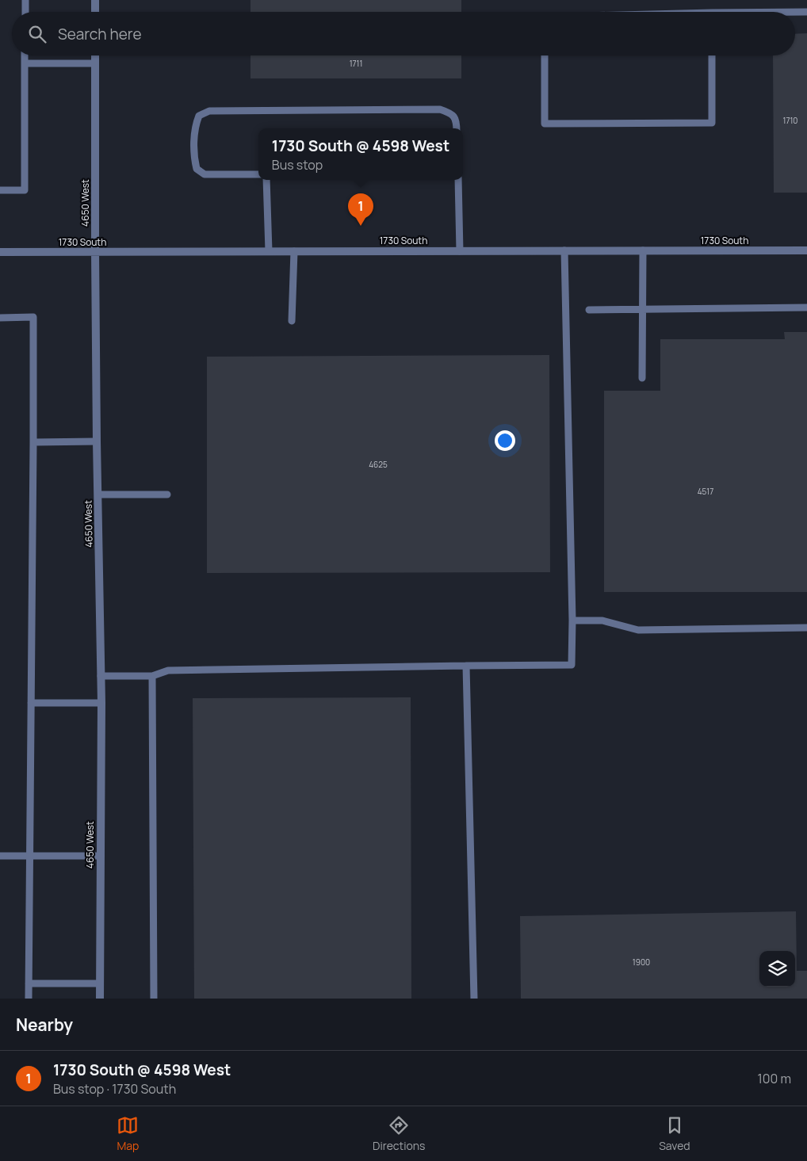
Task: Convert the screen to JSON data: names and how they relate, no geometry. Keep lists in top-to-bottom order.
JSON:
{
  "streets": {
    "street": ["4650 West", "1730 South"]
  },
  "crossings": [
    ["4650 West", "1730 South"]
  ],
  "house_numbers": [
    "1711",
    "1710",
    "4625",
    "4517",
    "1900"
  ],
  "page": {
    "search": "Search here",
    "popup": ["1730 South @ 4598 West", "Bus stop"],
    "pins": "1",
    "heading": "Nearby",
    "list": [
      {
        "mark": "1",
        "name": "1730 South @ 4598 West",
        "note": "Bus stop · 1730 South",
        "value": "100 m"
      }
    ],
    "nav": ["Map", "Directions", "Saved"]
  }
}
